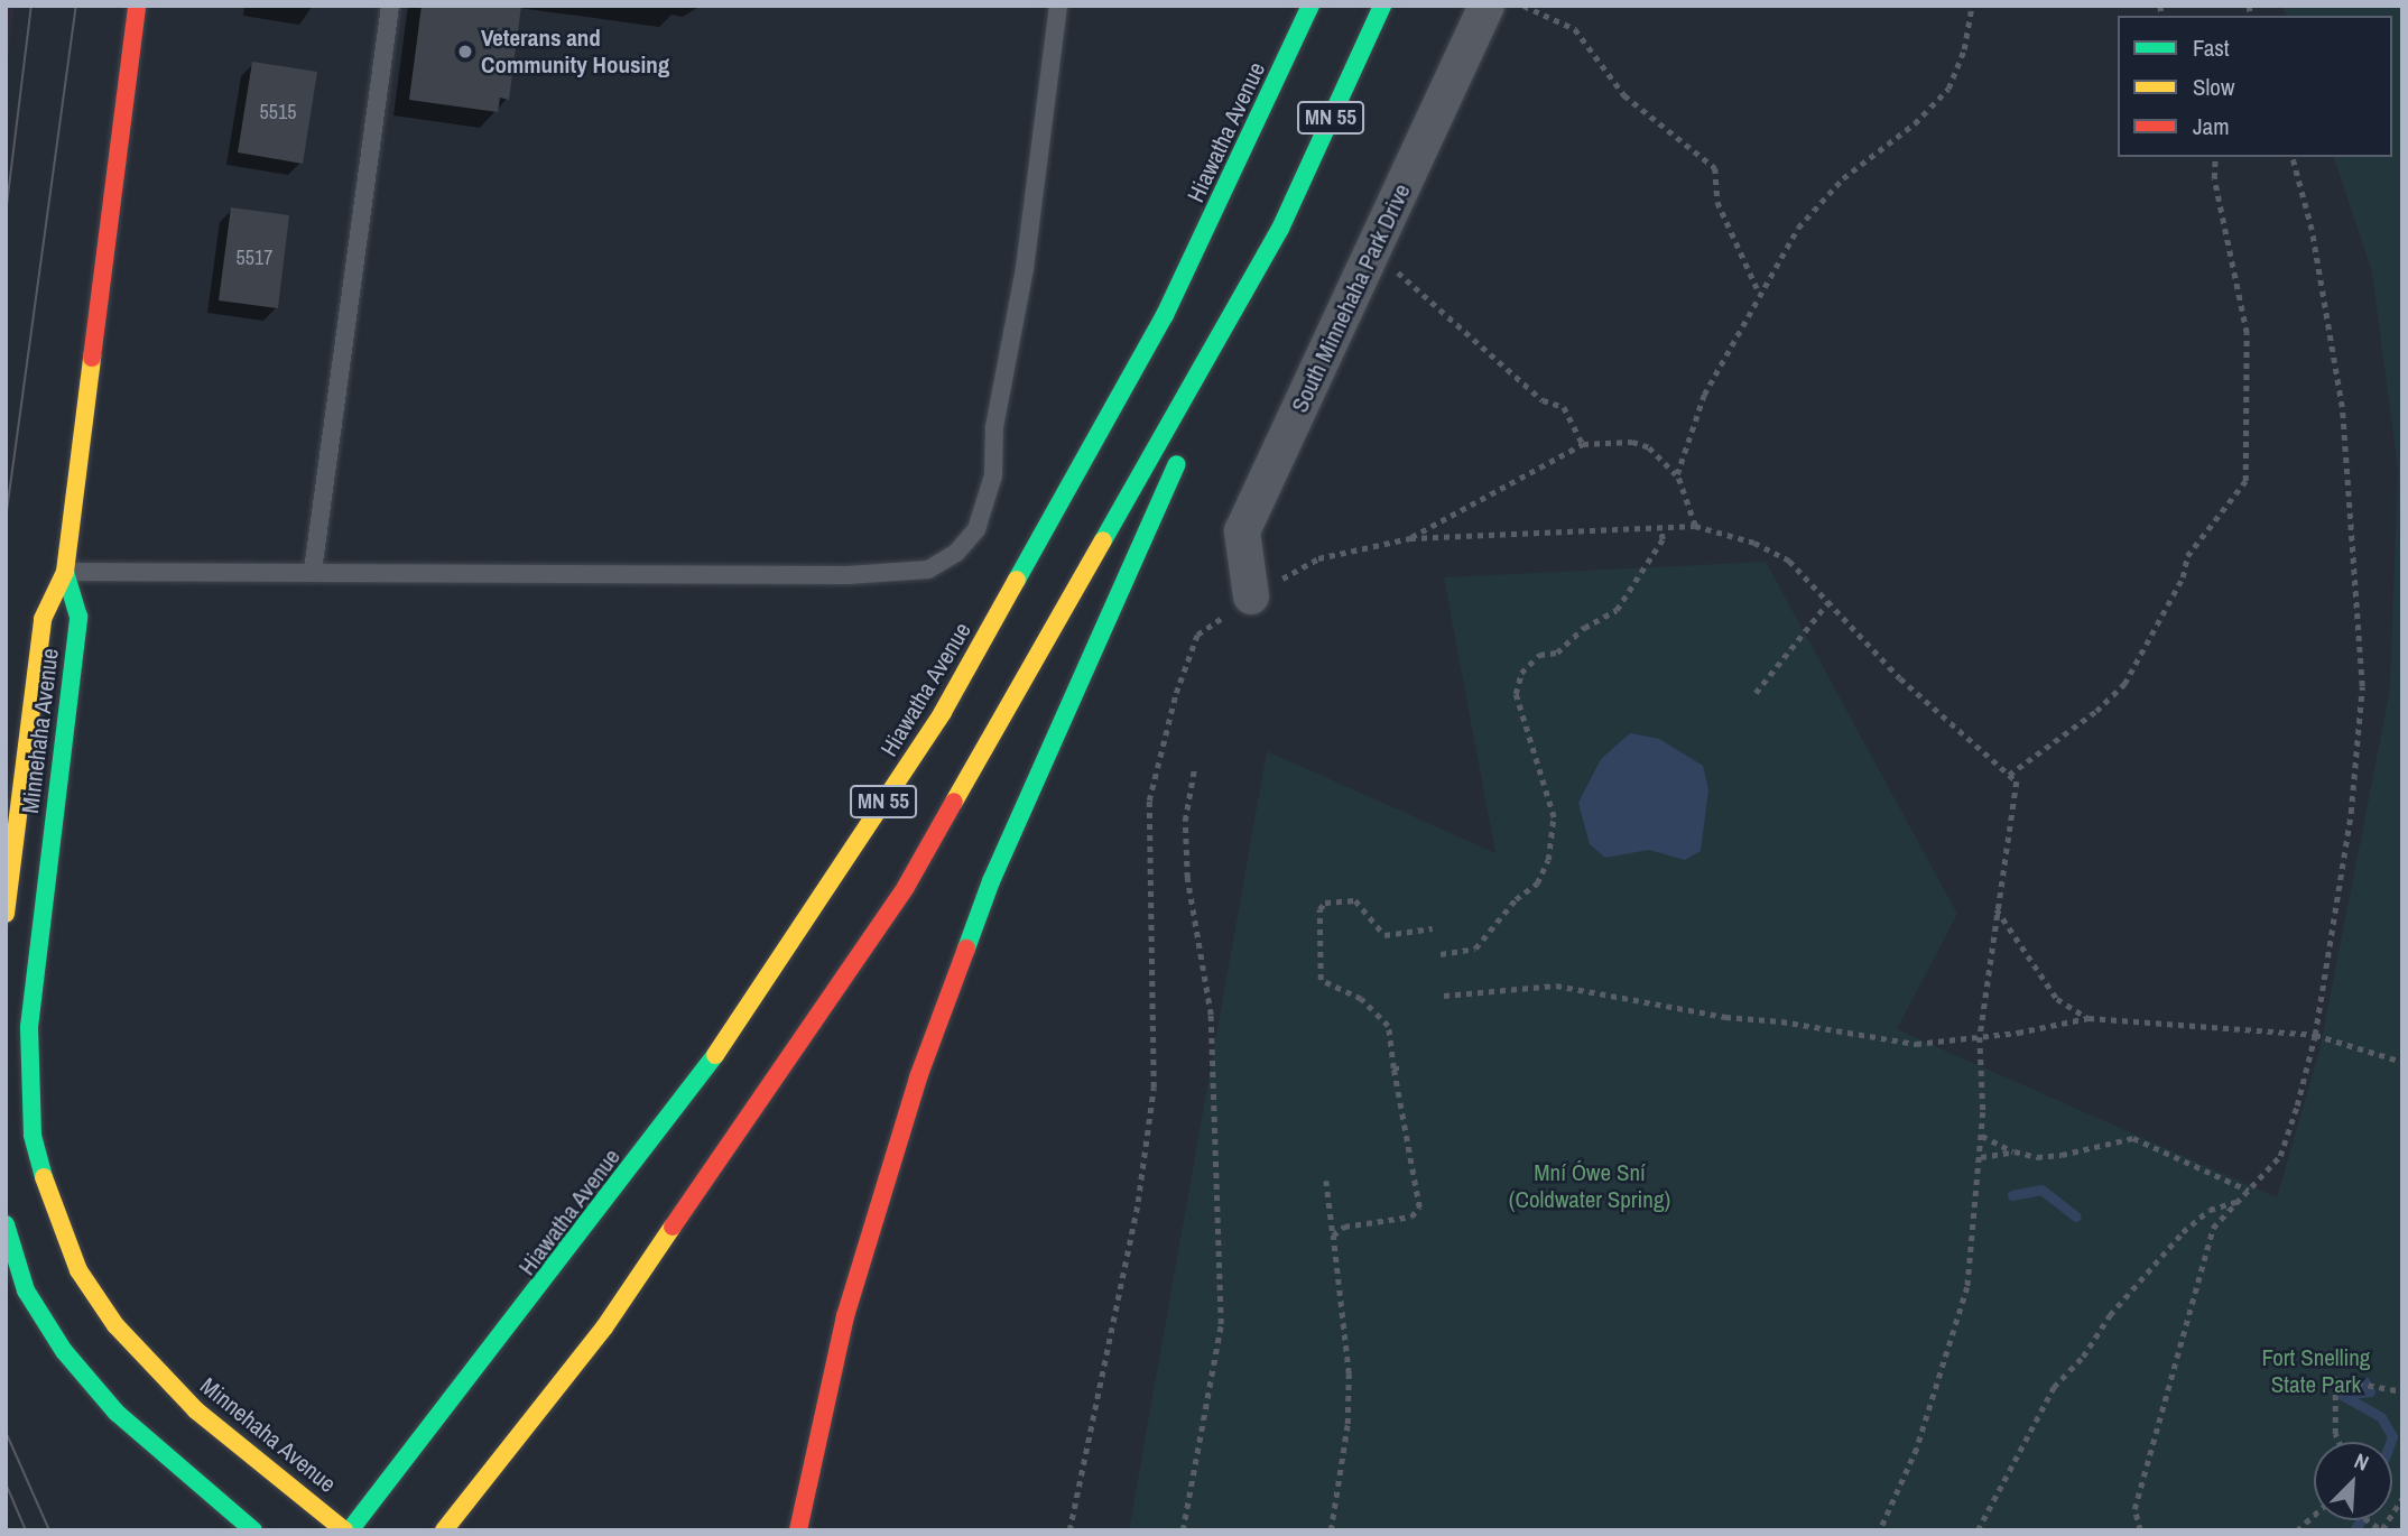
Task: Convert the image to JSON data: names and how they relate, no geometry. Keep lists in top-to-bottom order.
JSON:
{
  "streets": {
    "main road": ["MN 55", "Hiawatha Avenue", "Minnehaha Avenue"],
    "street": ["South Minnehaha Park Drive"]
  },
  "crossings": [
    ["Hiawatha Avenue", "Minnehaha Avenue"]
  ],
  "parks": ["Mní Ówe Sní (Coldwater Spring)", "Fort Snelling State Park"],
  "places": ["Veterans and Community Housing"],
  "house_numbers": ["5515", "5517"],
  "legend": ["Fast", "Slow", "Jam"],
  "north": "top right"
}
